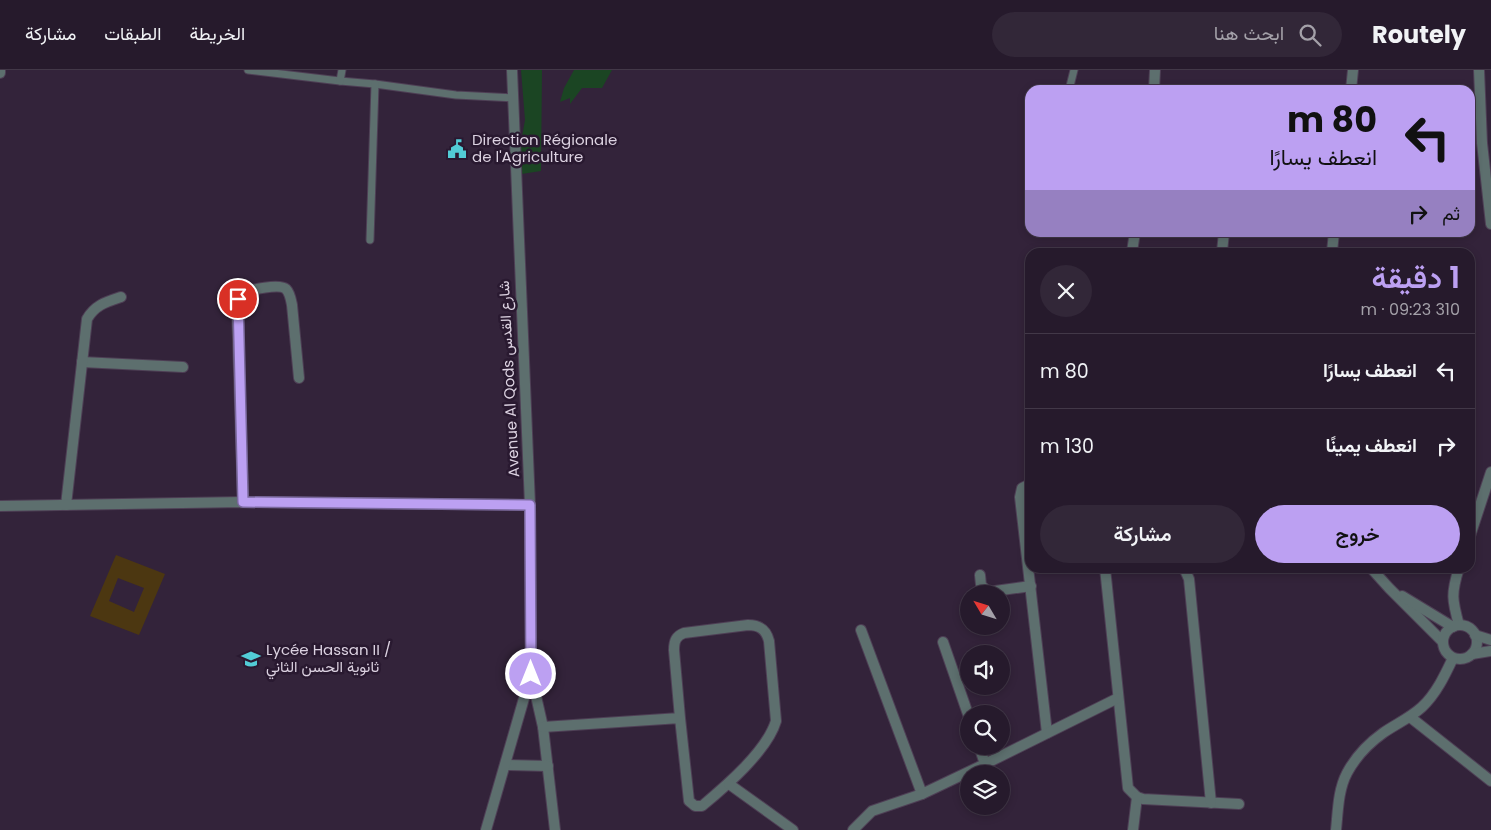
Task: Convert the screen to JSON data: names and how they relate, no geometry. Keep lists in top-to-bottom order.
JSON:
{
  "streets": {
    "street": ["Avenue Al Qods شارع القدس"]
  },
  "places": {
    "public building": ["Direction Régionale de l'Agriculture"],
    "school or university": ["Lycée Hassan II / ثانوية الحسن الثاني"]
  },
  "north": "top left",
  "page": {
    "header": "Routely",
    "search": "ابحث هنا",
    "nav": ["الخريطة", "الطبقات", "مشاركة"],
    "turn": ["80 m", "انعطف يسارًا"],
    "then": "ثم",
    "heading": ["1 دقيقة", "310 m · 09:23"],
    "list": [
      {
        "name": "انعطف يسارًا",
        "value": "80 m"
      },
      {
        "name": "انعطف يمينًا",
        "value": "130 m"
      }
    ],
    "buttons": ["خروج", "مشاركة"]
  }
}
